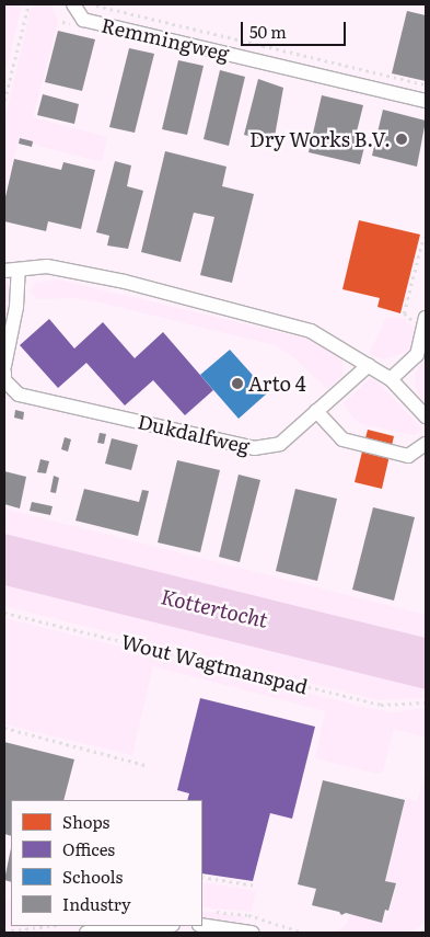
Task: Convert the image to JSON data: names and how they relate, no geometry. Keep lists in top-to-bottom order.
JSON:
{
  "streets": {
    "street": ["Remmingweg", "Dukdalfweg"],
    "path": ["Wout Wagtmanspad"]
  },
  "water": ["Kottertocht"],
  "places": ["Dry Works B.V.", "Arto 4"],
  "legend": [
    "Shops",
    "Offices",
    "Schools",
    "Industry"
  ],
  "scale_bar": "50 m"
}
